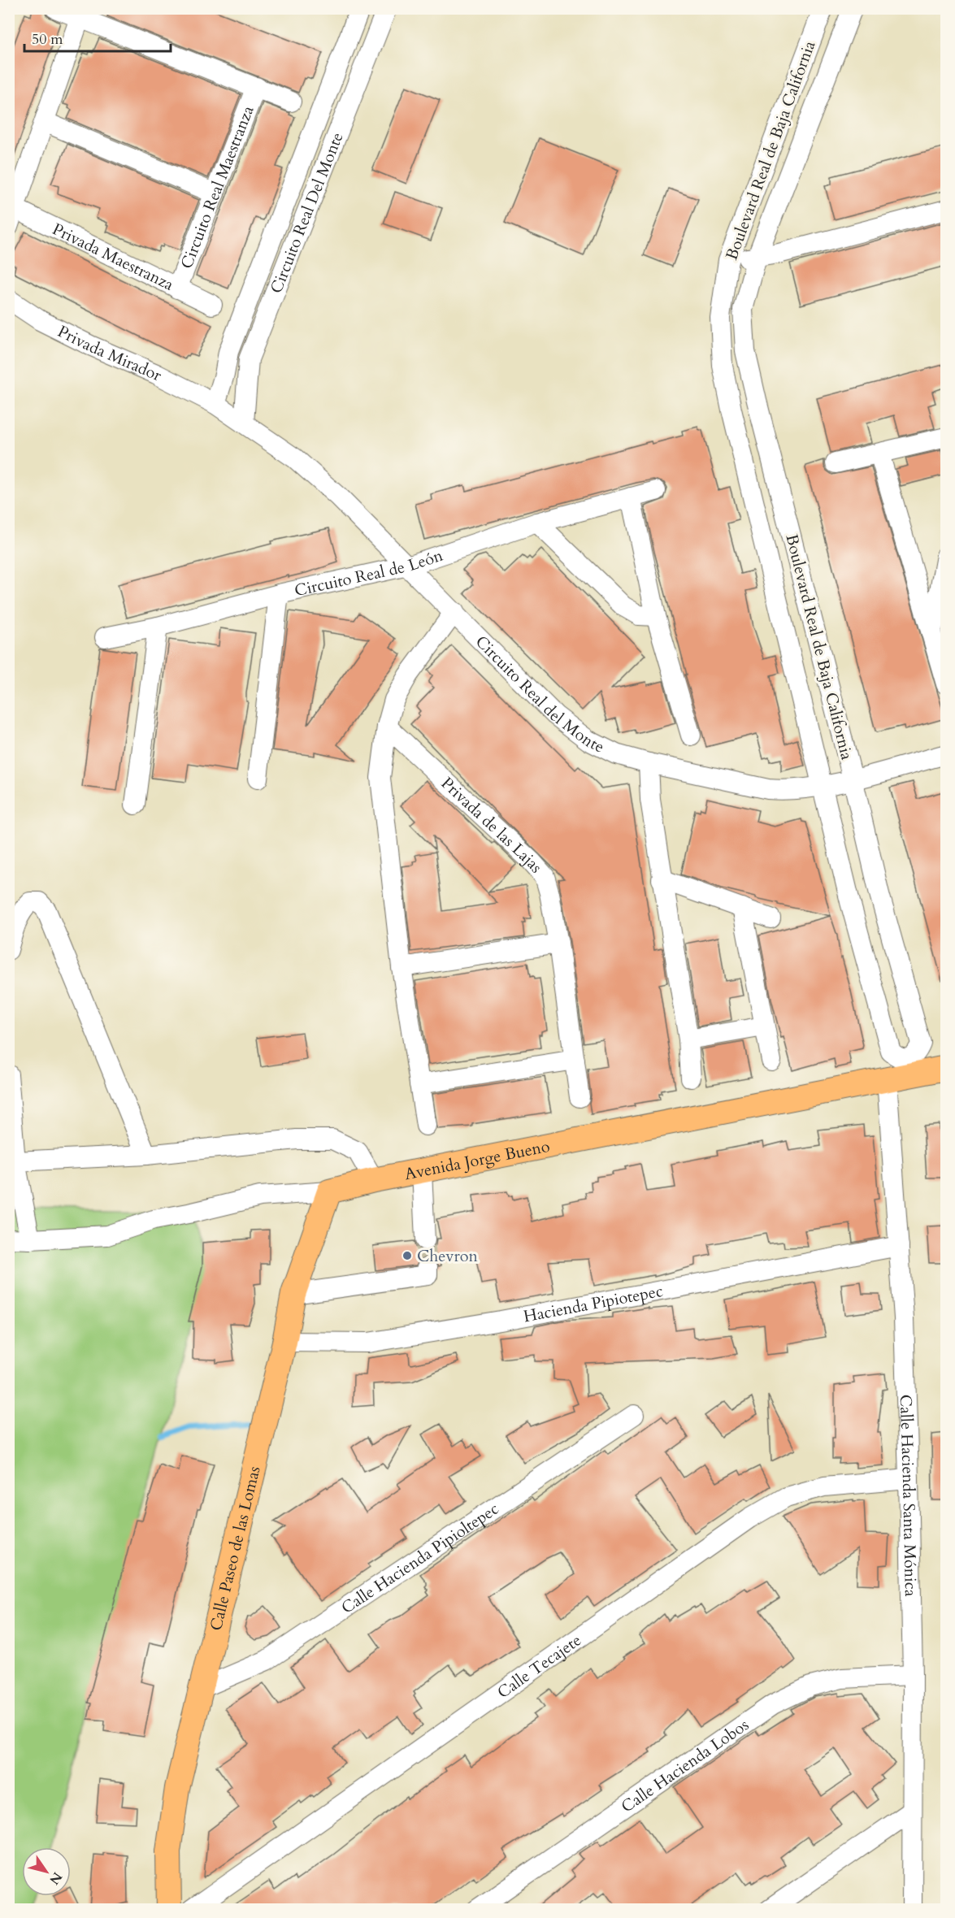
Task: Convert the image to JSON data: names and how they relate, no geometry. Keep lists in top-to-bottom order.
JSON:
{
  "streets": {
    "main road": ["Avenida Jorge Bueno", "Calle Paseo de las Lomas"],
    "street": [
      "Boulevard Real de Baja California",
      "Circuito Real Maestranza",
      "Circuito Real Del Monte",
      "Privada Maestranza",
      "Privada Mirador",
      "Circuito Real de León",
      "Circuito Real del Monte",
      "Privada de las Lajas",
      "Hacienda Pipiotepec",
      "Calle Hacienda Santa Mónica",
      "Calle Hacienda Pipioltepec",
      "Calle Tecajete",
      "Calle Hacienda Lobos"
    ]
  },
  "crossings": [
    ["Boulevard Real de Baja California", "Circuito Real del Monte"],
    ["Circuito Real Maestranza", "Privada Maestranza"],
    ["Circuito Real Del Monte", "Privada Mirador"],
    ["Circuito Real Del Monte", "Circuito Real del Monte"],
    ["Privada Mirador", "Circuito Real del Monte"],
    ["Circuito Real de León", "Circuito Real del Monte"],
    ["Avenida Jorge Bueno", "Calle Hacienda Santa Mónica"],
    ["Avenida Jorge Bueno", "Calle Paseo de las Lomas"],
    ["Hacienda Pipiotepec", "Calle Hacienda Santa Mónica"],
    ["Hacienda Pipiotepec", "Calle Paseo de las Lomas"],
    ["Calle Hacienda Santa Mónica", "Calle Tecajete"],
    ["Calle Hacienda Santa Mónica", "Calle Hacienda Lobos"],
    ["Calle Paseo de las Lomas", "Calle Hacienda Pipioltepec"]
  ],
  "places": ["Chevron"],
  "scale_bar": "50 m",
  "north": "bottom right"
}
